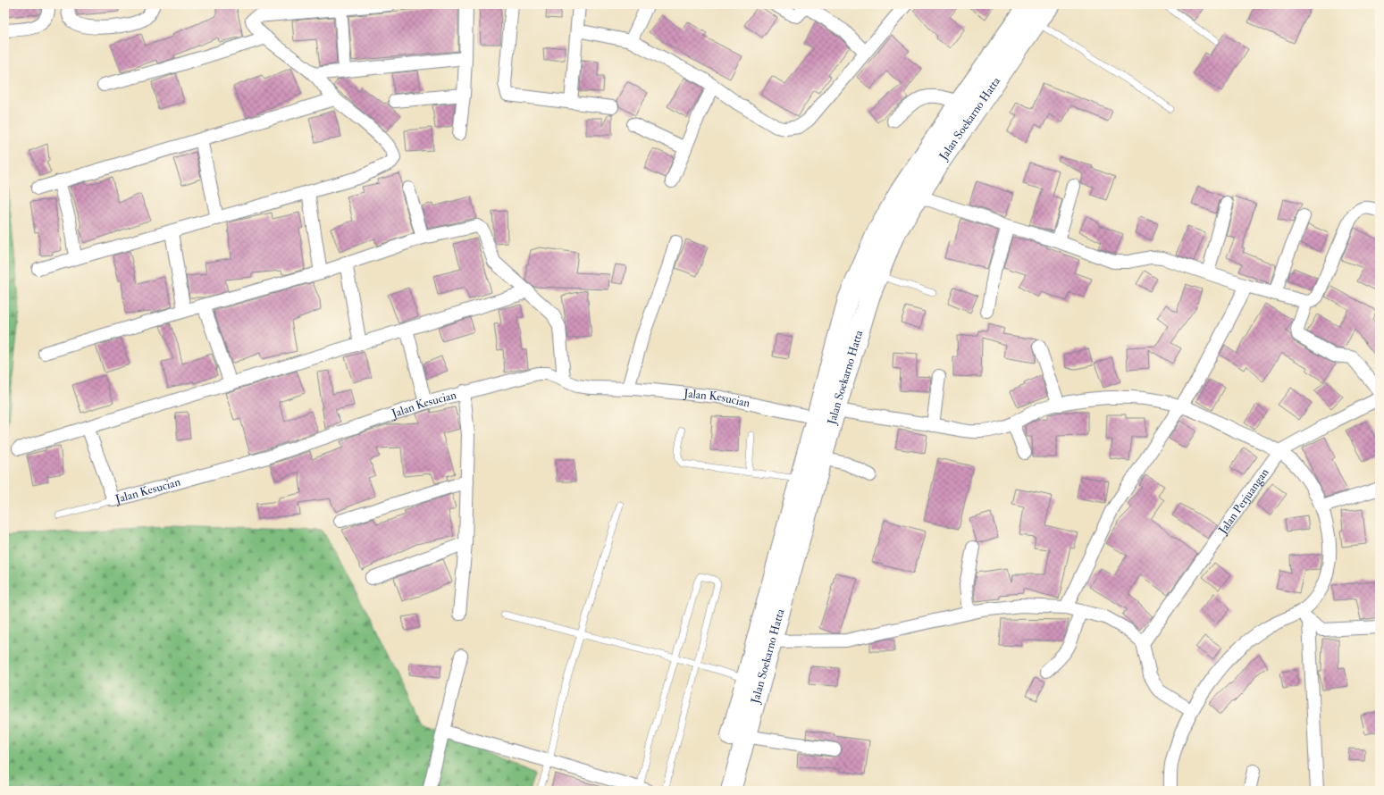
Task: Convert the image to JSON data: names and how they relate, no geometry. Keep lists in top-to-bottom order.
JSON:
{
  "streets": {
    "highway": ["Jalan Soekarno Hatta"],
    "street": ["Jalan Kesucian", "Jalan Perjuangan"]
  },
  "crossings": [
    ["Jalan Soekarno Hatta", "Jalan Kesucian"]
  ]
}
